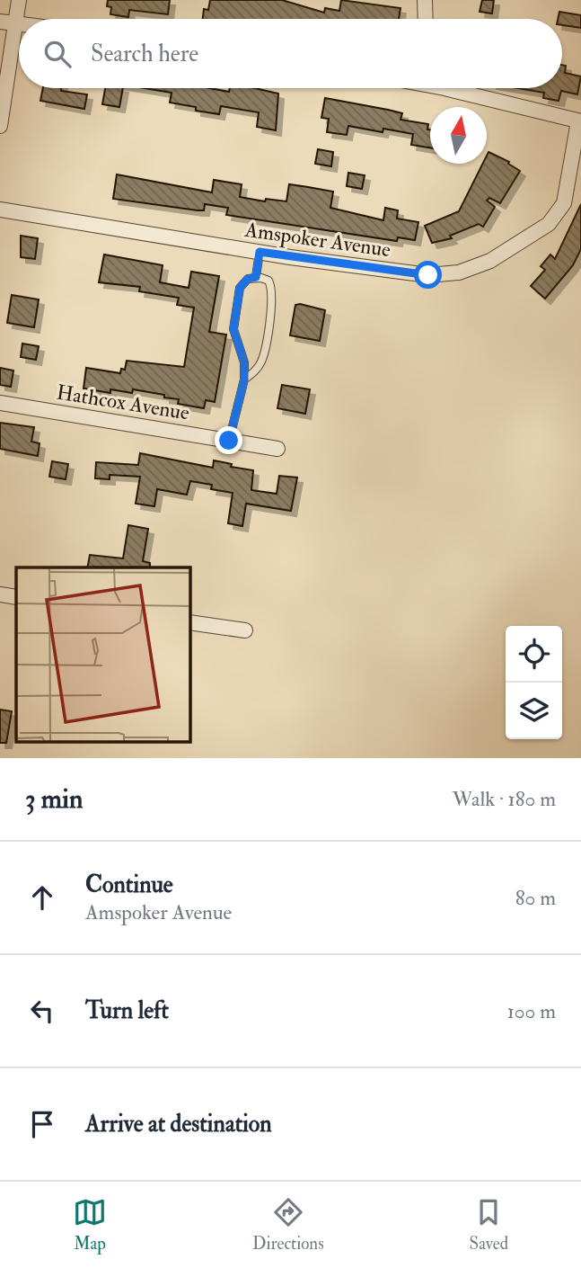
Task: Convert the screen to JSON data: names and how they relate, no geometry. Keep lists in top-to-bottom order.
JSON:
{
  "streets": {
    "street": ["Amspoker Avenue", "Hathcox Avenue"]
  },
  "north": "top",
  "page": {
    "search": "Search here",
    "heading": ["3 min", "Walk · 180 m"],
    "list": [
      ["Continue", "Amspoker Avenue", "80 m"],
      ["Turn left", "100 m"],
      "Arrive at destination"
    ],
    "nav": ["Map", "Directions", "Saved"]
  }
}
